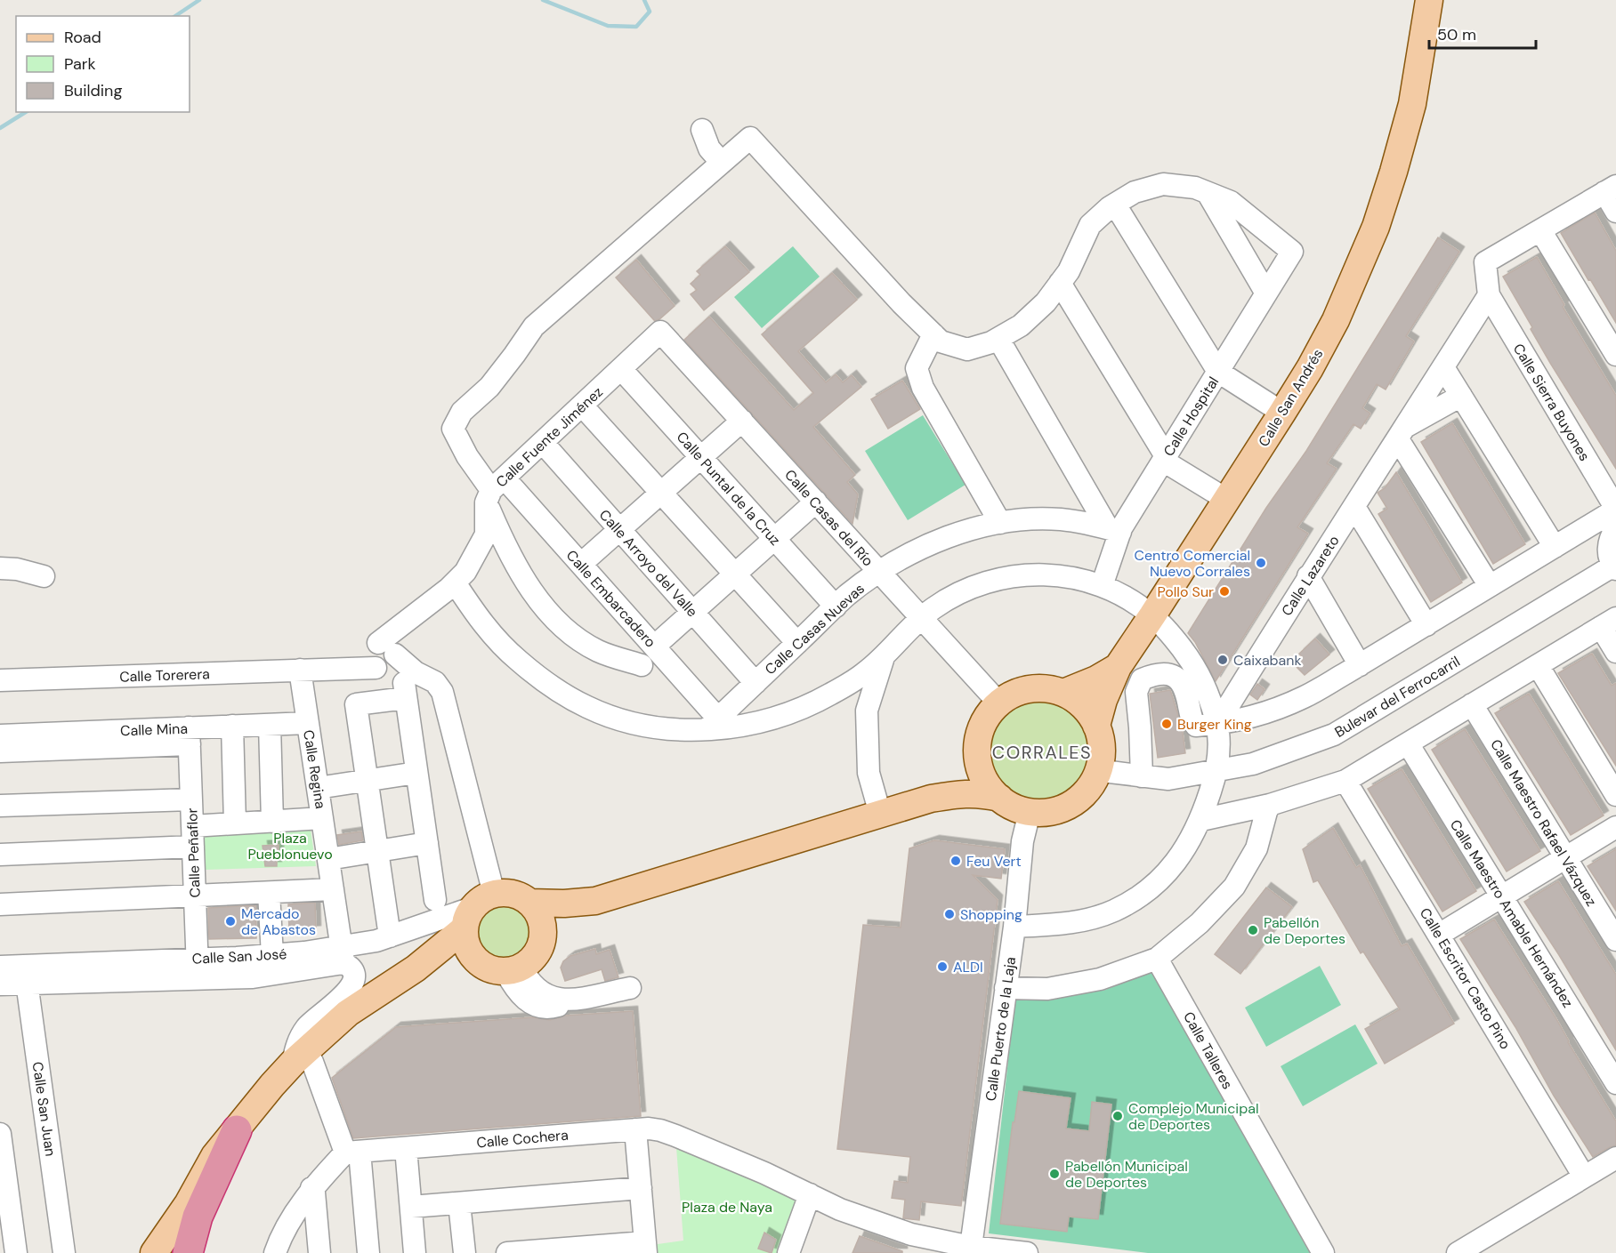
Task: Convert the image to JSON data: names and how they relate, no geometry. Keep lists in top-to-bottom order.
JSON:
{
  "streets": {
    "main road": ["Calle San Andrés"],
    "street": [
      "Calle Sierra Buyones",
      "Calle Hospital",
      "Calle Fuente Jiménez",
      "Calle Puntal de la Cruz",
      "Calle Casas del Río",
      "Calle Arroyo del Valle",
      "Calle Lazareto",
      "Calle Embarcadero",
      "Calle Casas Nuevas",
      "Calle Torerera",
      "Bulevar del Ferrocarril",
      "Calle Mina",
      "Calle Regina",
      "Calle Maestro Rafael Vázquez",
      "Calle Peñaflor",
      "Calle Maestro Amable Hernández",
      "Calle San José",
      "Calle Escritor Casto Pino",
      "Calle Puerto de la Laja",
      "Calle Talleres",
      "Calle San Juan",
      "Calle Cochera"
    ]
  },
  "crossings": [
    ["Calle San Andrés", "Calle Casas del Río"],
    ["Calle San Andrés", "Bulevar del Ferrocarril"],
    ["Calle San Andrés", "Calle Puerto de la Laja"],
    ["Calle Sierra Buyones", "Calle Lazareto"],
    ["Calle Hospital", "Calle Casas Nuevas"],
    ["Calle Fuente Jiménez", "Calle Puntal de la Cruz"],
    ["Calle Fuente Jiménez", "Calle Casas del Río"],
    ["Calle Fuente Jiménez", "Calle Arroyo del Valle"],
    ["Calle Fuente Jiménez", "Calle Embarcadero"],
    ["Calle Fuente Jiménez", "Calle Torerera"],
    ["Calle Puntal de la Cruz", "Calle Casas Nuevas"],
    ["Calle Casas del Río", "Calle Casas Nuevas"],
    ["Calle Casas del Río", "Bulevar del Ferrocarril"],
    ["Calle Casas del Río", "Calle Puerto de la Laja"],
    ["Calle Arroyo del Valle", "Calle Casas Nuevas"],
    ["Calle Embarcadero", "Calle Casas Nuevas"],
    ["Calle Torerera", "Calle Regina"],
    ["Bulevar del Ferrocarril", "Calle Puerto de la Laja"],
    ["Calle Mina", "Calle Regina"],
    ["Calle Mina", "Calle Peñaflor"],
    ["Calle Regina", "Calle San José"],
    ["Calle Peñaflor", "Calle San José"],
    ["Calle San José", "Calle San Juan"],
    ["Calle Puerto de la Laja", "Calle Cochera"]
  ],
  "districts": ["CORRALES"],
  "parks": ["Plaza Pueblonuevo", "Plaza de Naya"],
  "places": [
    "Centro Comercial Nuevo Corrales",
    "Pollo Sur",
    "Caixabank",
    "Burger King",
    "Feu Vert",
    "Shopping",
    "Mercado de Abastos",
    "Pabellón de Deportes",
    "ALDI",
    "Complejo Municipal de Deportes",
    "Pabellón Municipal de Deportes"
  ],
  "legend": ["Road", "Park", "Building"],
  "scale_bar": "50 m"
}
